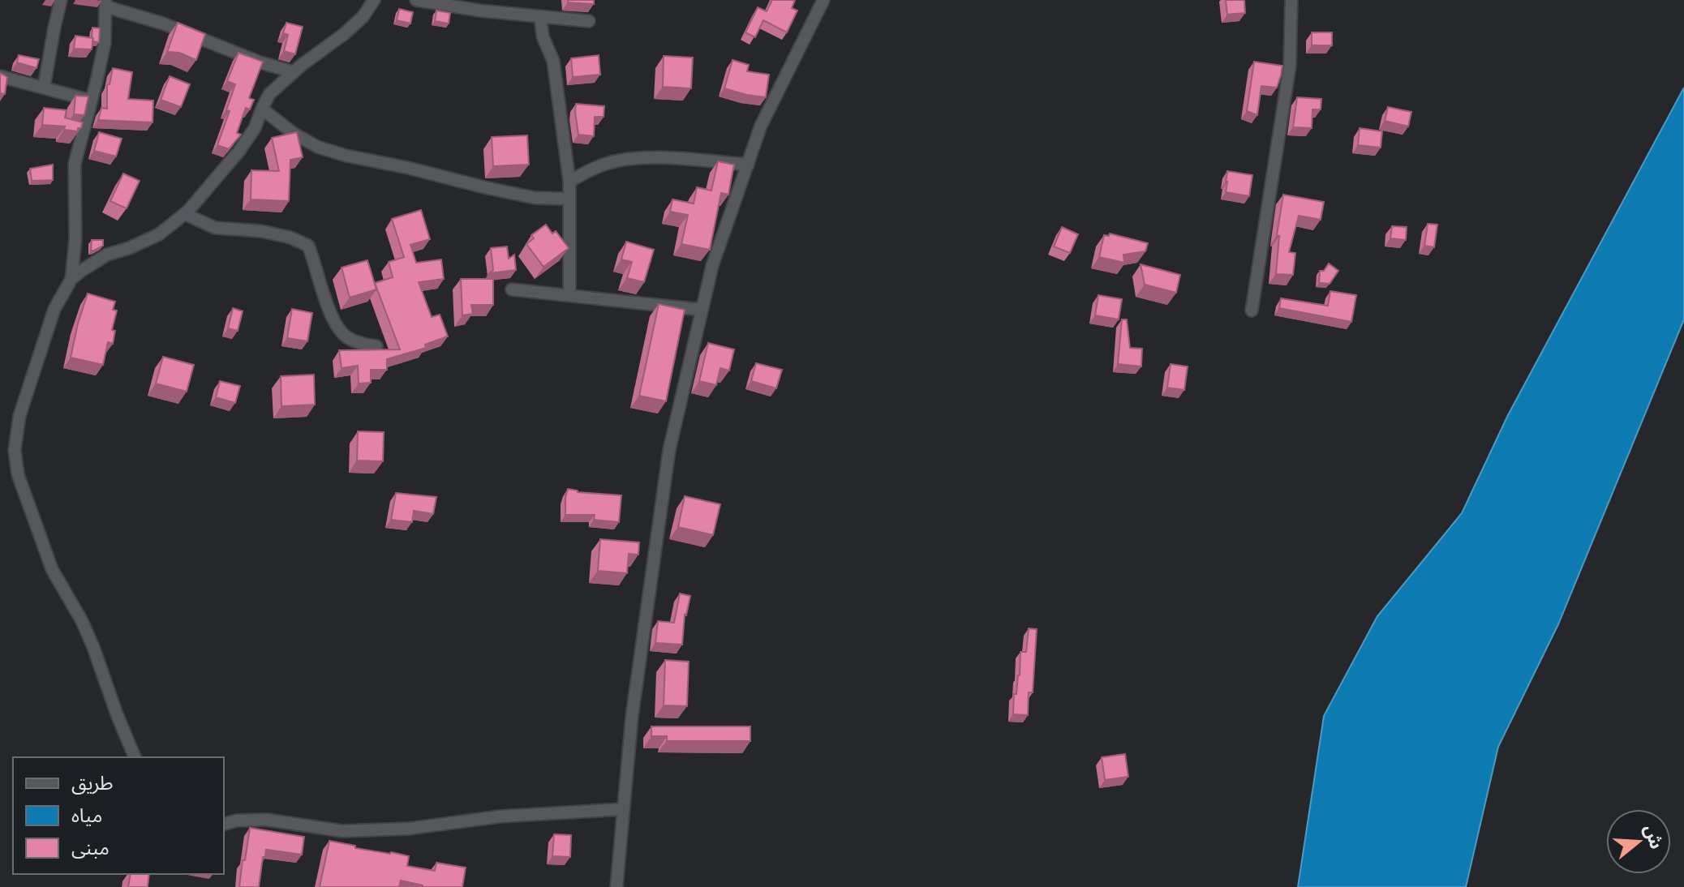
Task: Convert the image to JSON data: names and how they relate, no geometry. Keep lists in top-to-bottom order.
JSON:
{
  "legend": ["طريق", "مياه", "مبنى"],
  "north": "right"
}
